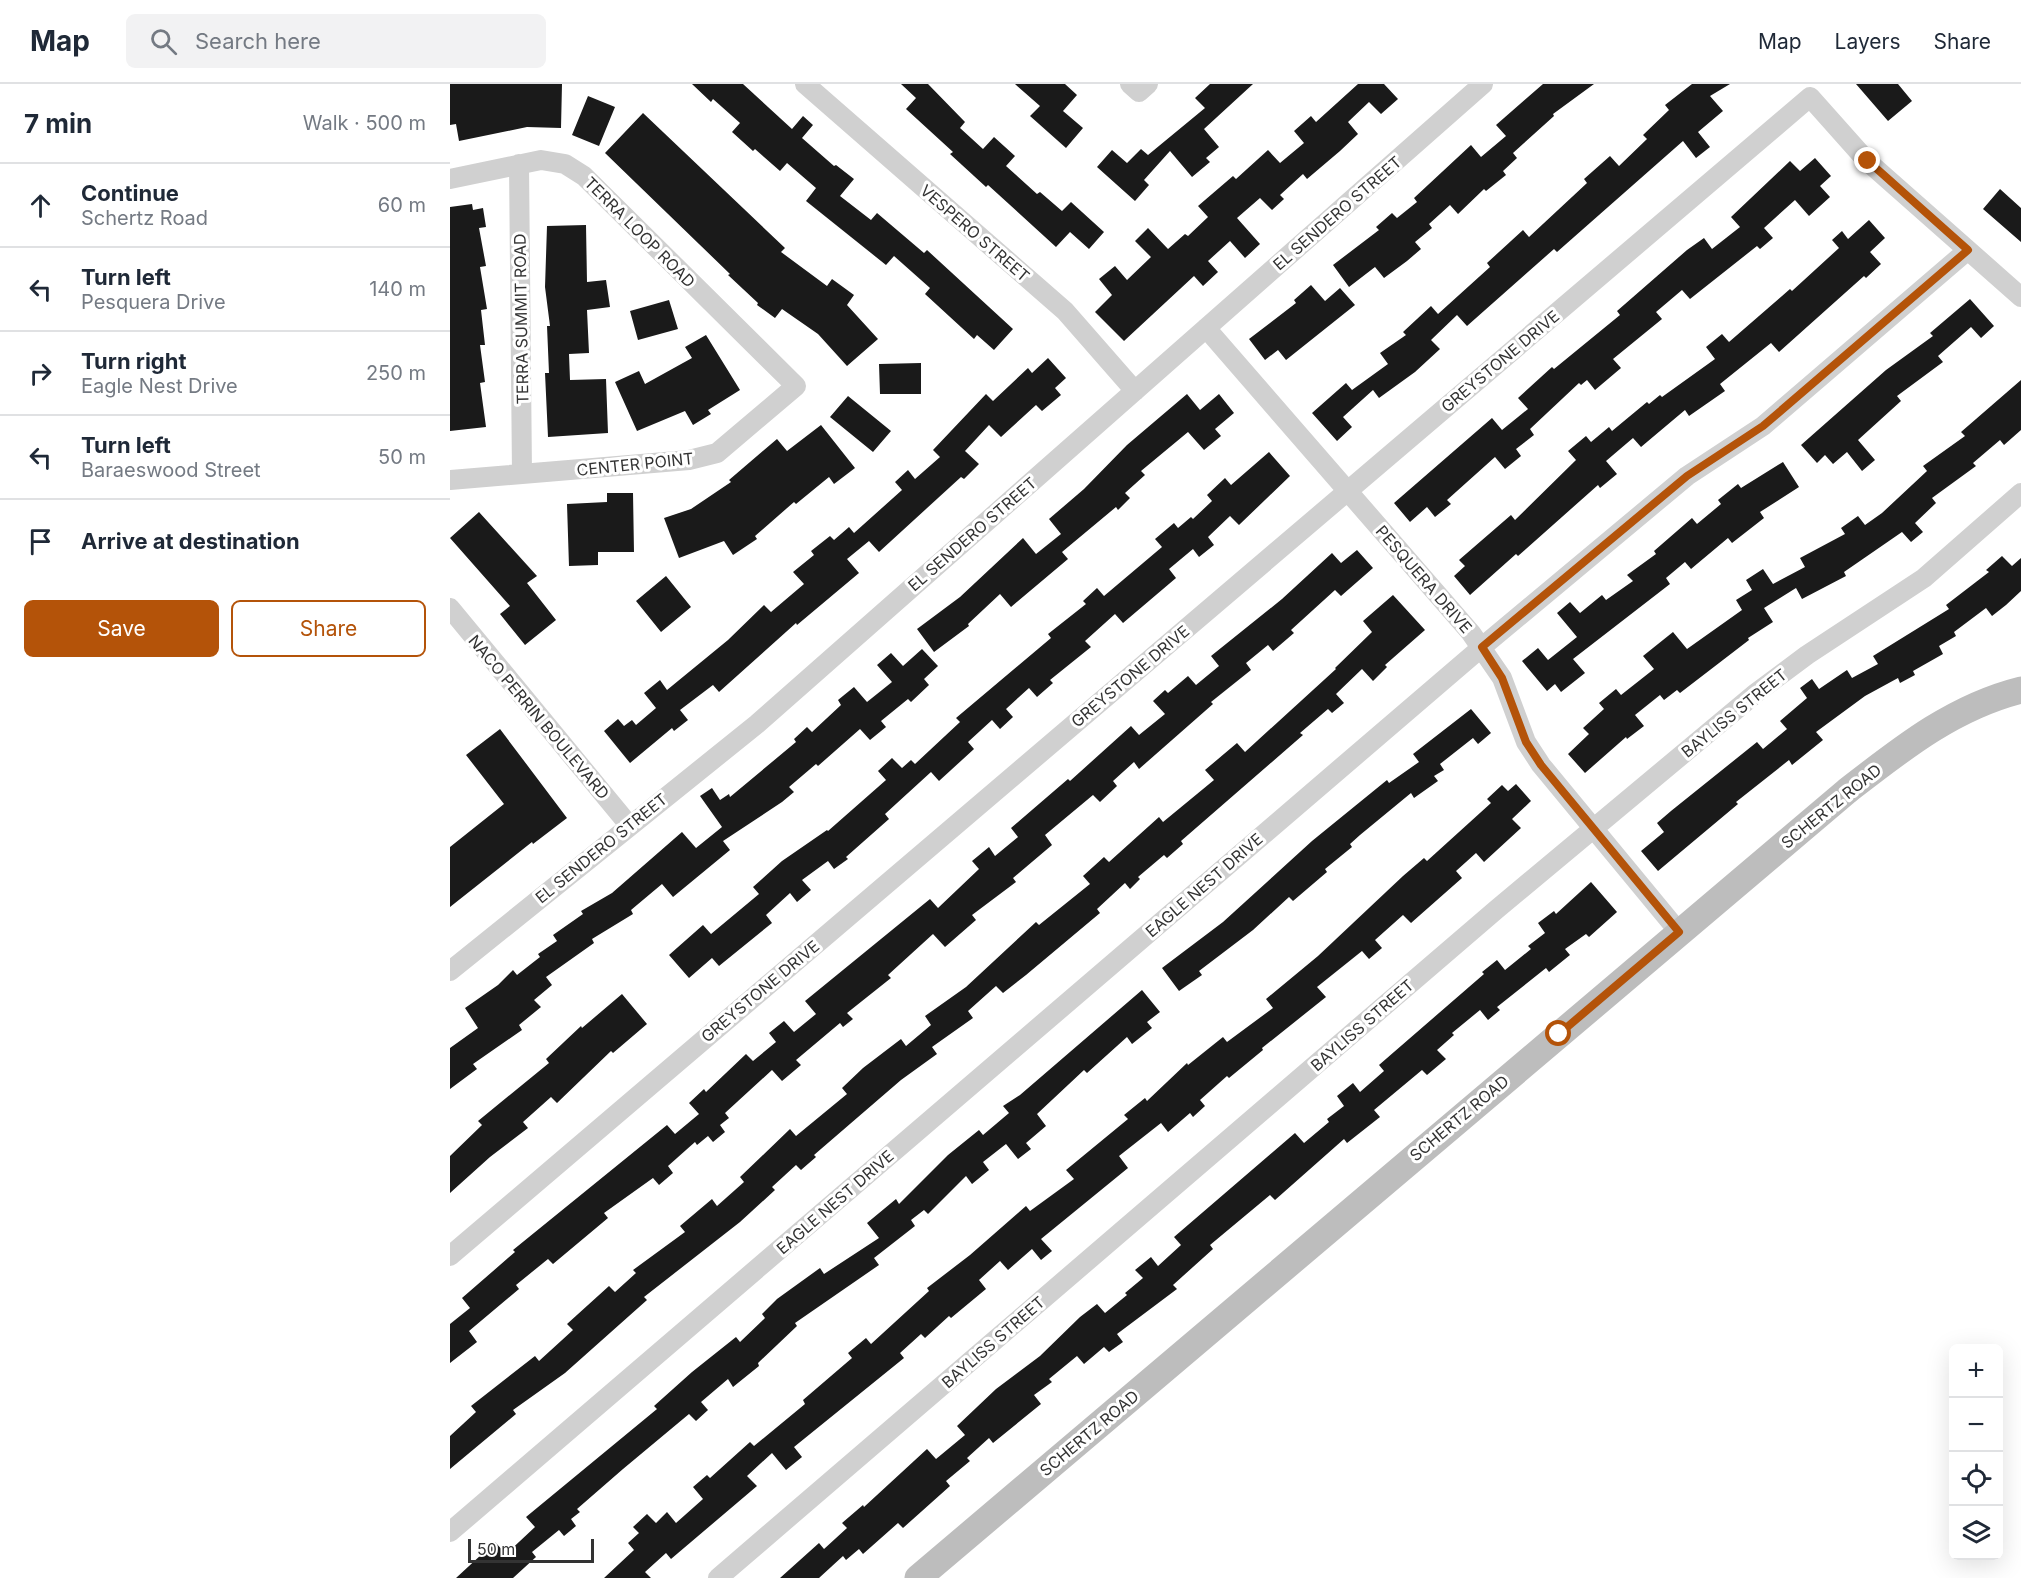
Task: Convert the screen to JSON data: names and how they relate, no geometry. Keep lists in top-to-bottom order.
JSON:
{
  "streets": {
    "street": [
      "EL SENDERO STREET",
      "TERRA LOOP ROAD",
      "VESPERO STREET",
      "TERRA SUMMIT ROAD",
      "GREYSTONE DRIVE",
      "CENTER POINT",
      "PESQUERA DRIVE",
      "BAYLISS STREET",
      "NACO PERRIN BOULEVARD",
      "SCHERTZ ROAD",
      "EAGLE NEST DRIVE"
    ]
  },
  "crossings": [
    ["EL SENDERO STREET", "VESPERO STREET"],
    ["EL SENDERO STREET", "PESQUERA DRIVE"],
    ["EL SENDERO STREET", "NACO PERRIN BOULEVARD"],
    ["TERRA LOOP ROAD", "TERRA SUMMIT ROAD"],
    ["TERRA LOOP ROAD", "CENTER POINT"],
    ["TERRA SUMMIT ROAD", "CENTER POINT"],
    ["GREYSTONE DRIVE", "PESQUERA DRIVE"],
    ["GREYSTONE DRIVE", "EAGLE NEST DRIVE"],
    ["PESQUERA DRIVE", "BAYLISS STREET"],
    ["PESQUERA DRIVE", "SCHERTZ ROAD"],
    ["PESQUERA DRIVE", "EAGLE NEST DRIVE"]
  ],
  "scale_bar": "50 m",
  "page": {
    "header": "Map",
    "search": "Search here",
    "nav": ["Map", "Layers", "Share"],
    "heading": ["7 min", "Walk · 500 m"],
    "list": [
      ["Continue", "Schertz Road", "60 m"],
      ["Turn left", "Pesquera Drive", "140 m"],
      ["Turn right", "Eagle Nest Drive", "250 m"],
      ["Turn left", "Baraeswood Street", "50 m"],
      "Arrive at destination"
    ],
    "buttons": ["Save", "Share"],
    "map_buttons": ["+", "−"],
    "scale": "50 m"
  }
}
